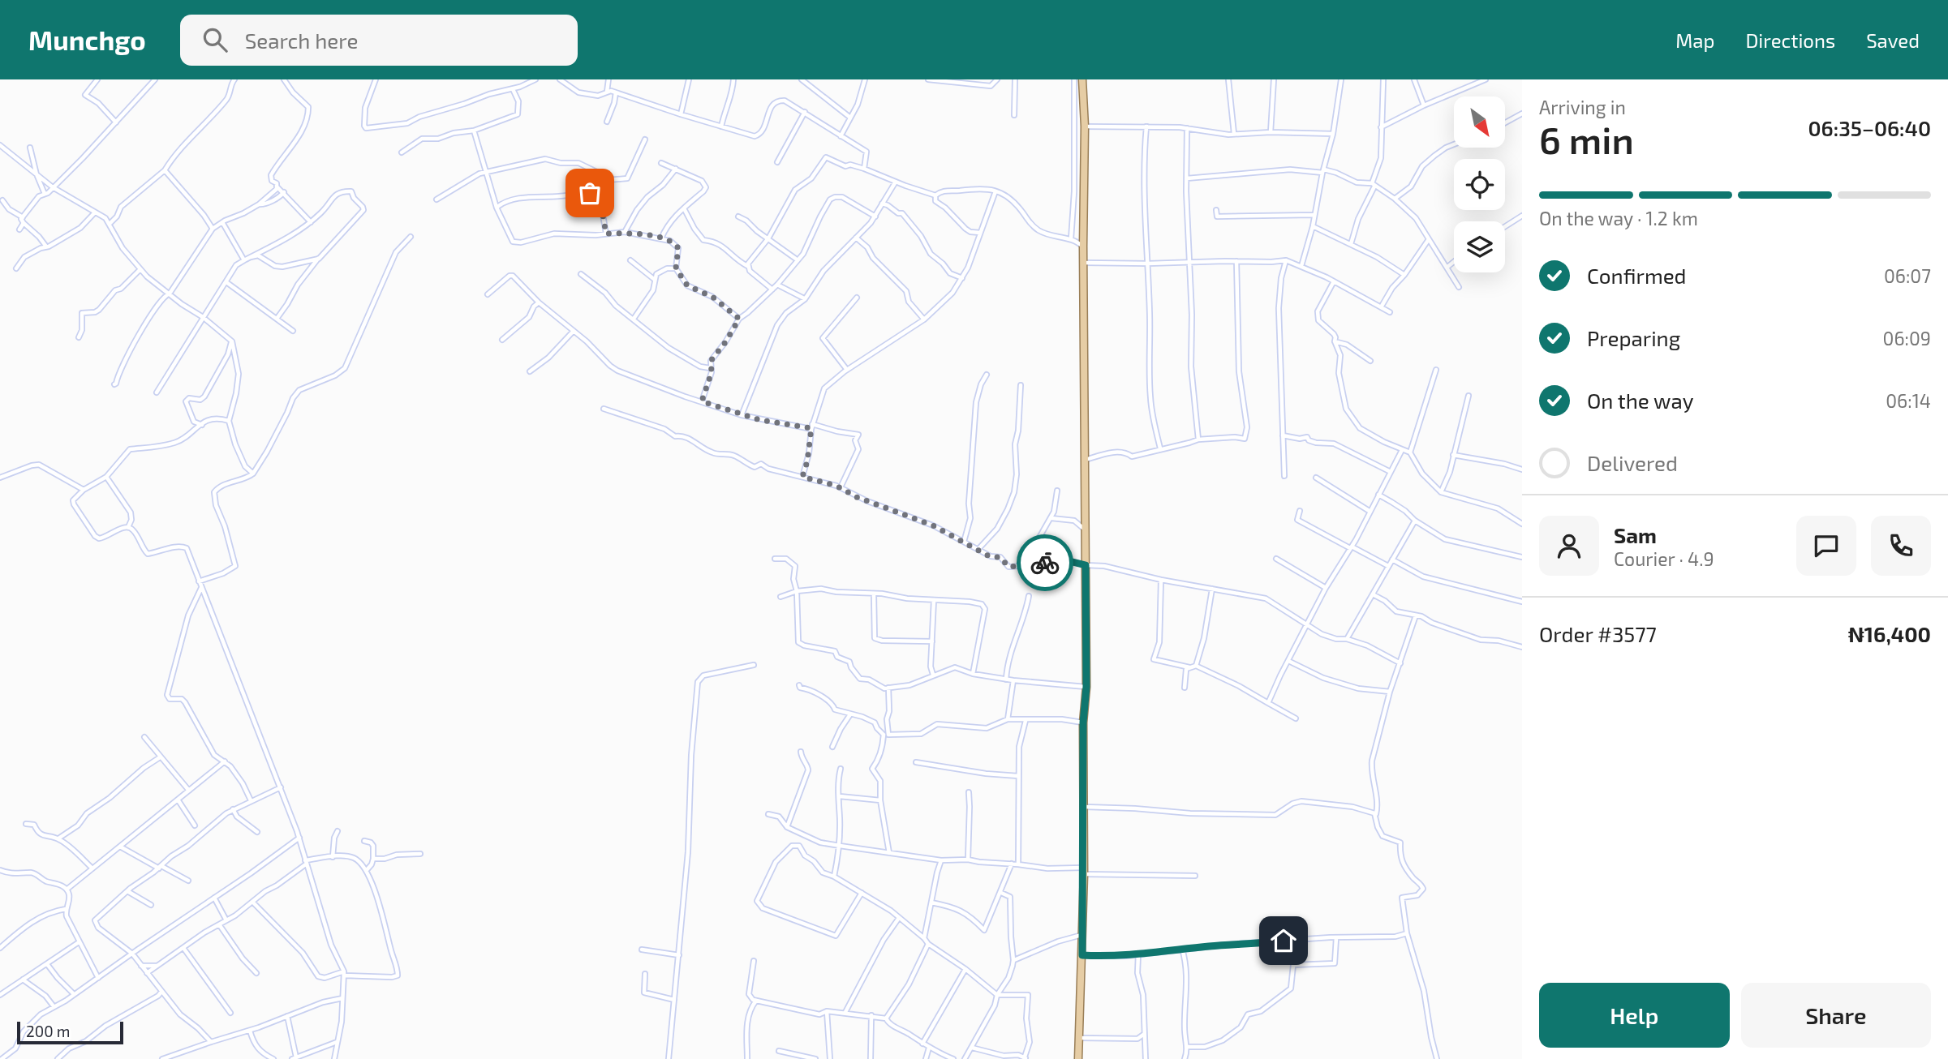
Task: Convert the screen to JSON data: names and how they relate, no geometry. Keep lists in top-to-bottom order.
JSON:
{
  "scale_bar": "200 m",
  "north": "bottom right",
  "page": {
    "header": "Munchgo",
    "search": "Search here",
    "nav": ["Map", "Directions", "Saved"],
    "heading": ["6 min", "Arriving in", "06:35–06:40"],
    "panel": [
      "Sam",
      "Courier · 4.9",
      "Order #3577",
      "₦16,400"
    ],
    "bar": "On the way · 1.2 km",
    "list": [
      ["Confirmed", "06:07"],
      ["Preparing", "06:09"],
      ["On the way", "06:14"],
      "Delivered"
    ],
    "buttons": ["Help", "Share"],
    "scale": "200 m"
  }
}
